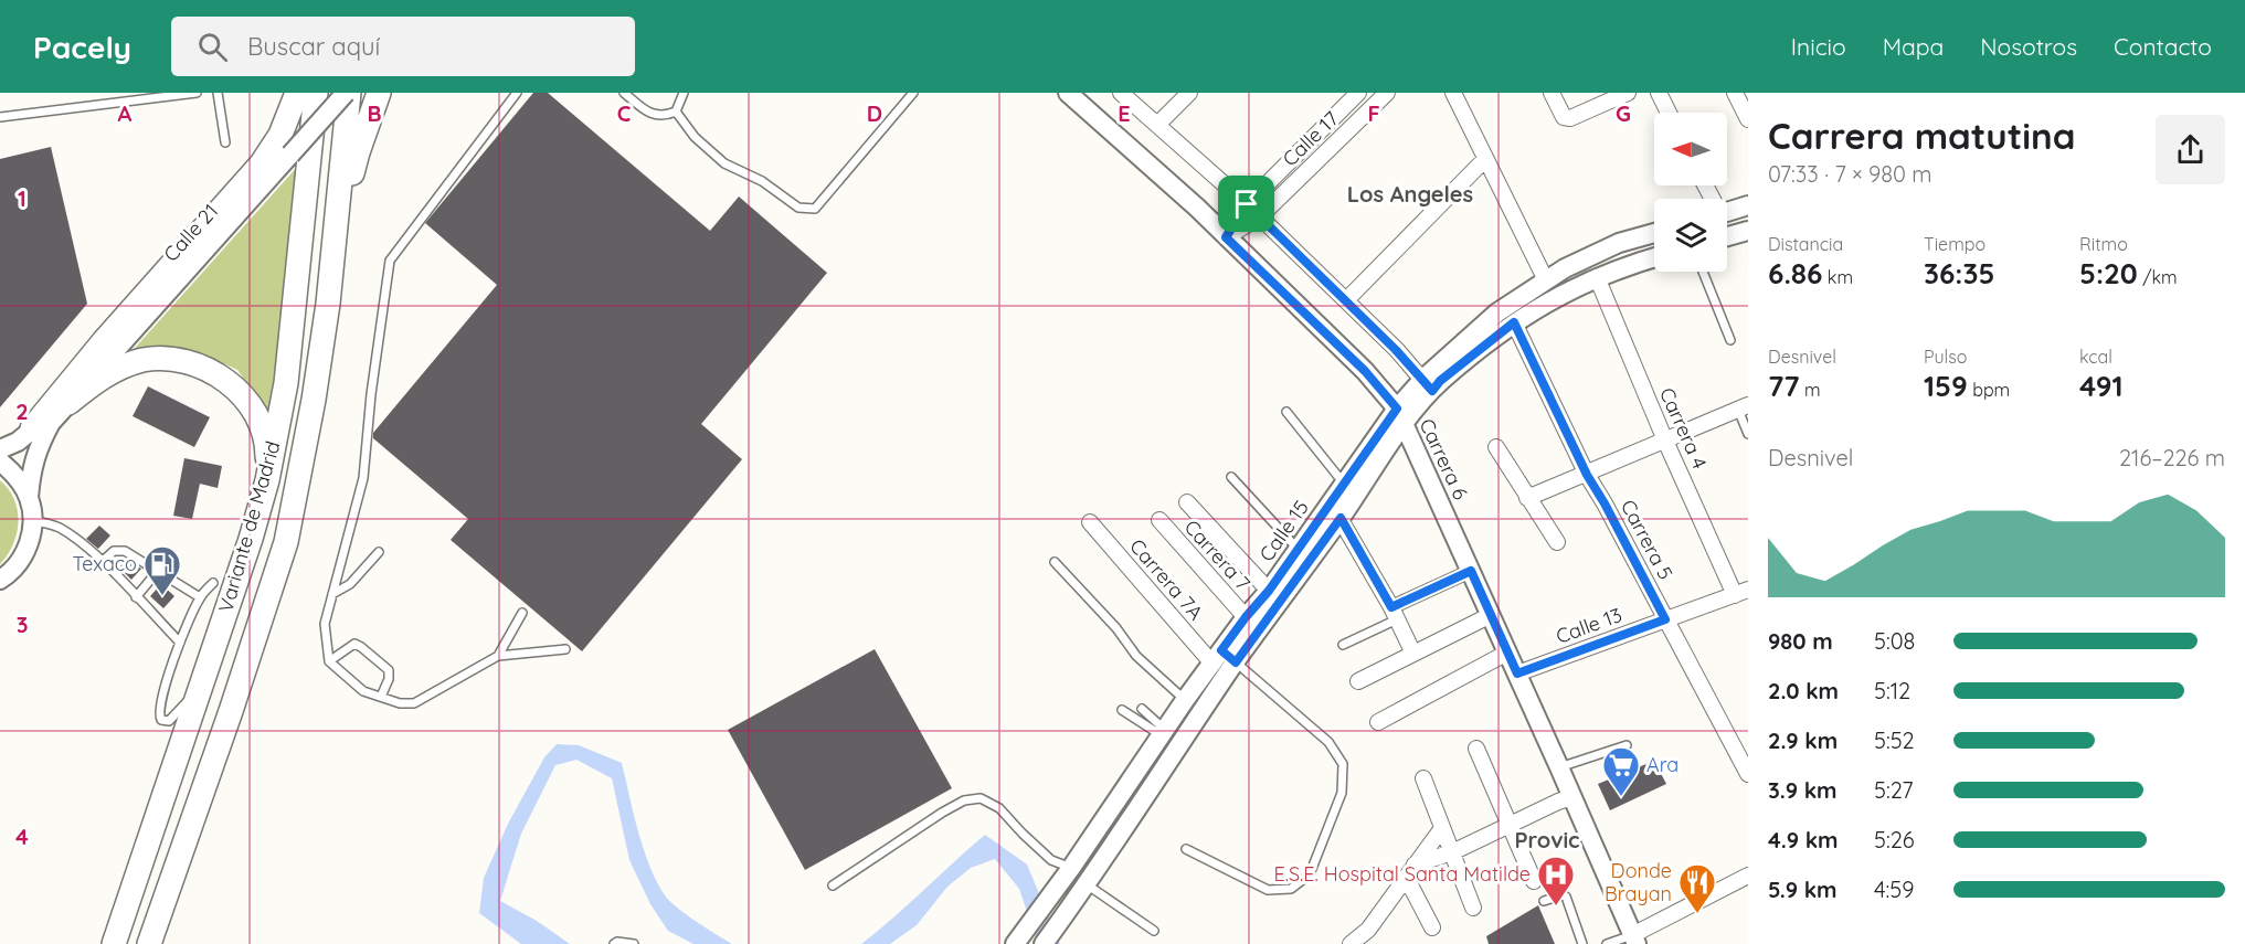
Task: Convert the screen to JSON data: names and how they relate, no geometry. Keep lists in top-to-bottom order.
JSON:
{
  "streets": {
    "main road": ["Variante de Madrid"],
    "street": [
      "Calle 17",
      "Calle 21",
      "Carrera 4",
      "Carrera 6",
      "Calle 15",
      "Carrera 5",
      "Carrera 7",
      "Carrera 7A",
      "Calle 13"
    ]
  },
  "crossings": [
    ["Calle 17", "Carrera 6"],
    ["Calle 21", "Variante de Madrid"],
    ["Carrera 4", "Calle 15"],
    ["Carrera 4", "Calle 13"],
    ["Carrera 6", "Calle 15"],
    ["Carrera 6", "Calle 13"],
    ["Calle 15", "Carrera 5"],
    ["Calle 15", "Carrera 7"],
    ["Calle 15", "Carrera 7A"],
    ["Carrera 5", "Calle 13"]
  ],
  "districts": ["Los Angeles", "Provic"],
  "places": {
    "fuel station": ["Texaco"],
    "supermarket": ["Ara"],
    "hospital": ["E.S.E. Hospital Santa Matilde"],
    "restaurant": ["Donde Brayan"]
  },
  "north": "left",
  "page": {
    "header": "Pacely",
    "search": "Buscar aquí",
    "nav": [
      "Inicio",
      "Mapa",
      "Nosotros",
      "Contacto"
    ],
    "heading": ["Carrera matutina", "07:33 · 7 × 980 m"],
    "stats": [
      ["Distancia", "6.86 km"],
      ["Tiempo", "36:35"],
      ["Ritmo", "5:20 /km"],
      ["Desnivel", "77 m"],
      ["Pulso", "159 bpm"],
      ["kcal", "491"]
    ],
    "chart": ["Desnivel", "216–226 m"],
    "list": [
      {
        "name": "980 m",
        "note": "5:08"
      },
      {
        "name": "2.0 km",
        "note": "5:12"
      },
      {
        "name": "2.9 km",
        "note": "5:52"
      },
      {
        "name": "3.9 km",
        "note": "5:27"
      },
      {
        "name": "4.9 km",
        "note": "5:26"
      },
      {
        "name": "5.9 km",
        "note": "4:59"
      }
    ]
  },
  "grid": {
    "columns": [
      "A",
      "B",
      "C",
      "D",
      "E",
      "F",
      "G"
    ],
    "rows": [
      "1",
      "2",
      "3",
      "4"
    ]
  }
}
